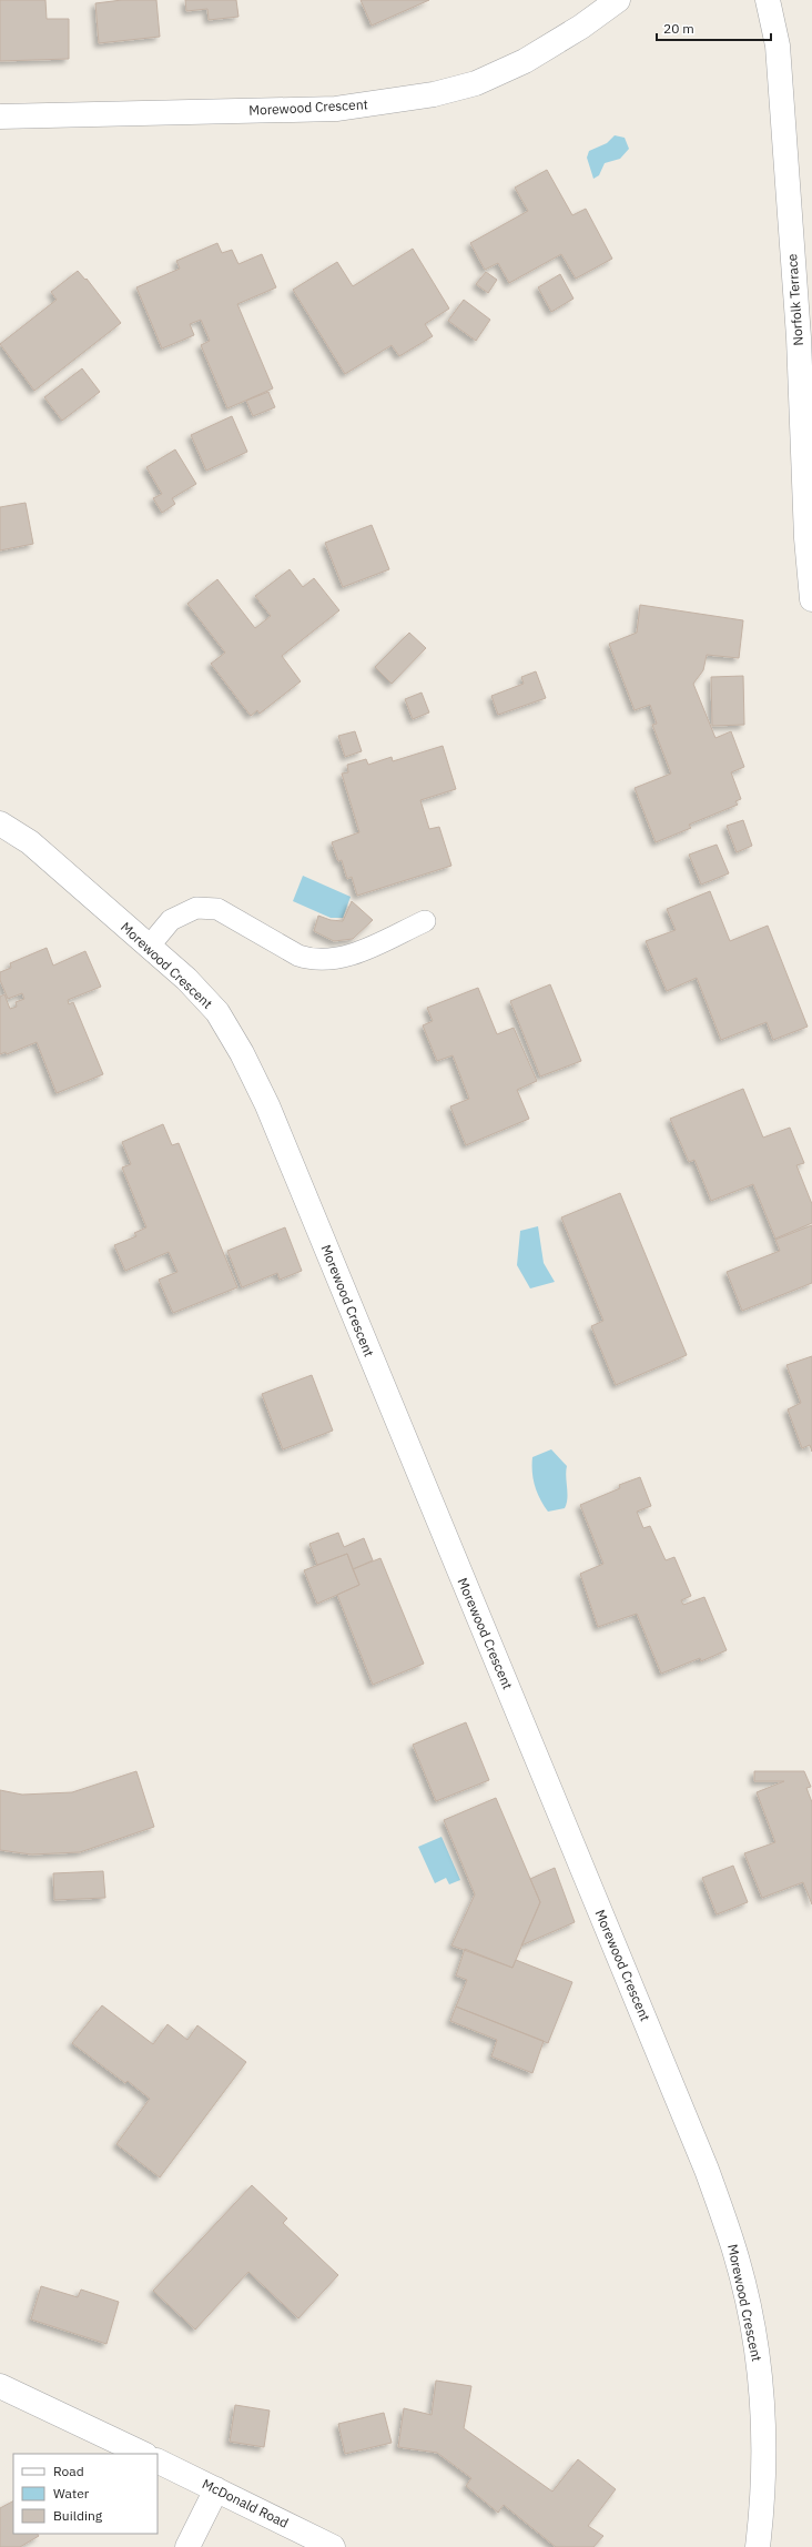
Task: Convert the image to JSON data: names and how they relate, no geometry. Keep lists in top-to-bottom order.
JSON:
{
  "streets": {
    "street": ["Morewood Crescent", "Norfolk Terrace", "McDonald Road"]
  },
  "legend": ["Road", "Water", "Building"],
  "scale_bar": "20 m"
}
